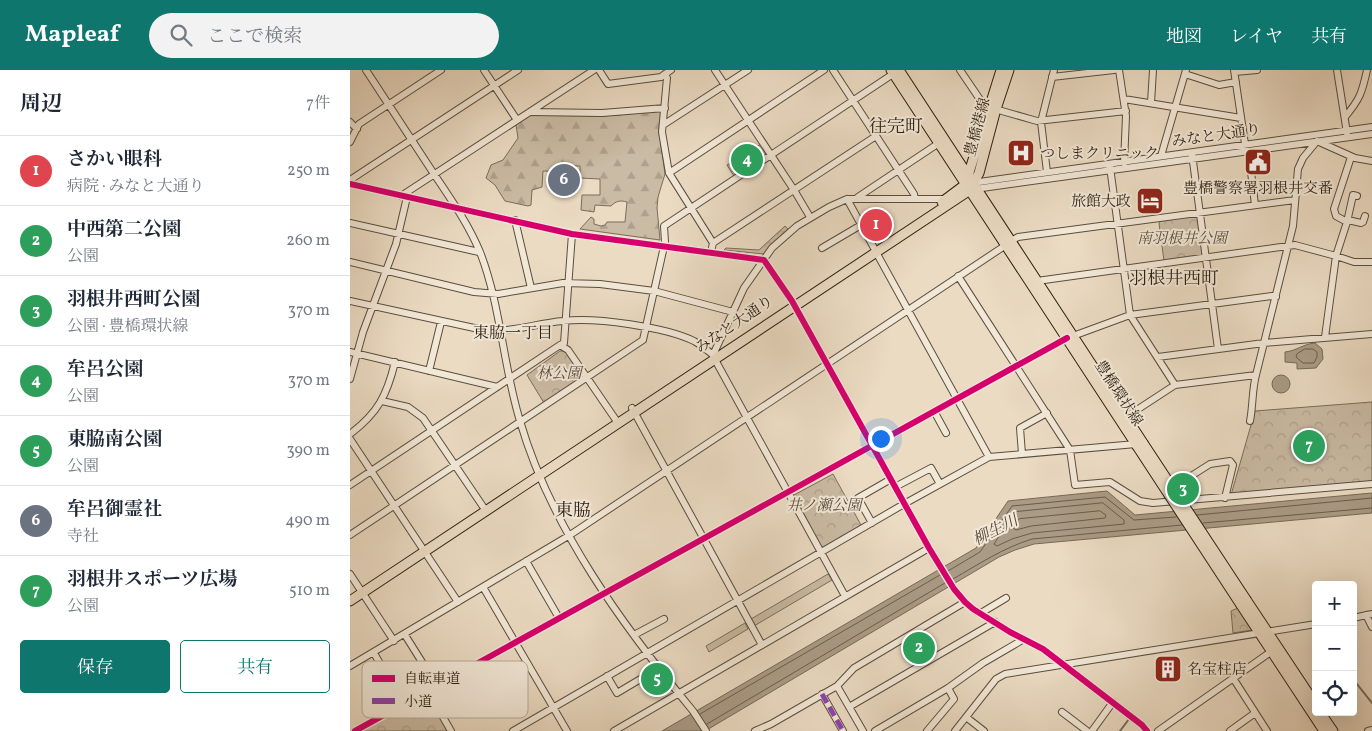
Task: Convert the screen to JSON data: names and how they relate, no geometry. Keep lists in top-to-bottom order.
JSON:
{
  "streets": {
    "main road": ["豊橋港線", "みなと大通り", "豊橋環状線"]
  },
  "crossings": [
    ["豊橋港線", "みなと大通り"],
    ["豊橋港線", "豊橋環状線"],
    ["みなと大通り", "豊橋環状線"]
  ],
  "districts": [
    "往完町",
    "羽根井西町",
    "東脇一丁目",
    "東脇"
  ],
  "water": ["柳生川"],
  "parks": ["南羽根井公園", "林公園", "井ノ瀬公園"],
  "places": {
    "hospital": ["つしまクリニック"],
    "public building": ["豊橋警察署羽根井交番"],
    "hotel": ["旅館大政"],
    "building": ["名宝柱店"]
  },
  "legend": ["自転車道", "小道"],
  "page": {
    "header": "Mapleaf",
    "search": "ここで検索",
    "nav": ["地図", "レイヤ", "共有"],
    "heading": ["周辺", "7件"],
    "list": [
      {
        "mark": "1",
        "name": "さかい眼科",
        "note": "病院 · みなと大通り",
        "value": "250 m"
      },
      {
        "mark": "2",
        "name": "中西第二公園",
        "note": "公園",
        "value": "260 m"
      },
      {
        "mark": "3",
        "name": "羽根井西町公園",
        "note": "公園 · 豊橋環状線",
        "value": "370 m"
      },
      {
        "mark": "4",
        "name": "牟呂公園",
        "note": "公園",
        "value": "370 m"
      },
      {
        "mark": "5",
        "name": "東脇南公園",
        "note": "公園",
        "value": "390 m"
      },
      {
        "mark": "6",
        "name": "牟呂御霊社",
        "note": "寺社",
        "value": "490 m"
      },
      {
        "mark": "7",
        "name": "羽根井スポーツ広場",
        "note": "公園",
        "value": "510 m"
      }
    ],
    "pins": [
      "4",
      "6",
      "1",
      "7",
      "3",
      "2",
      "5"
    ],
    "map_buttons": ["+", "−"],
    "buttons": ["保存", "共有"]
  }
}
